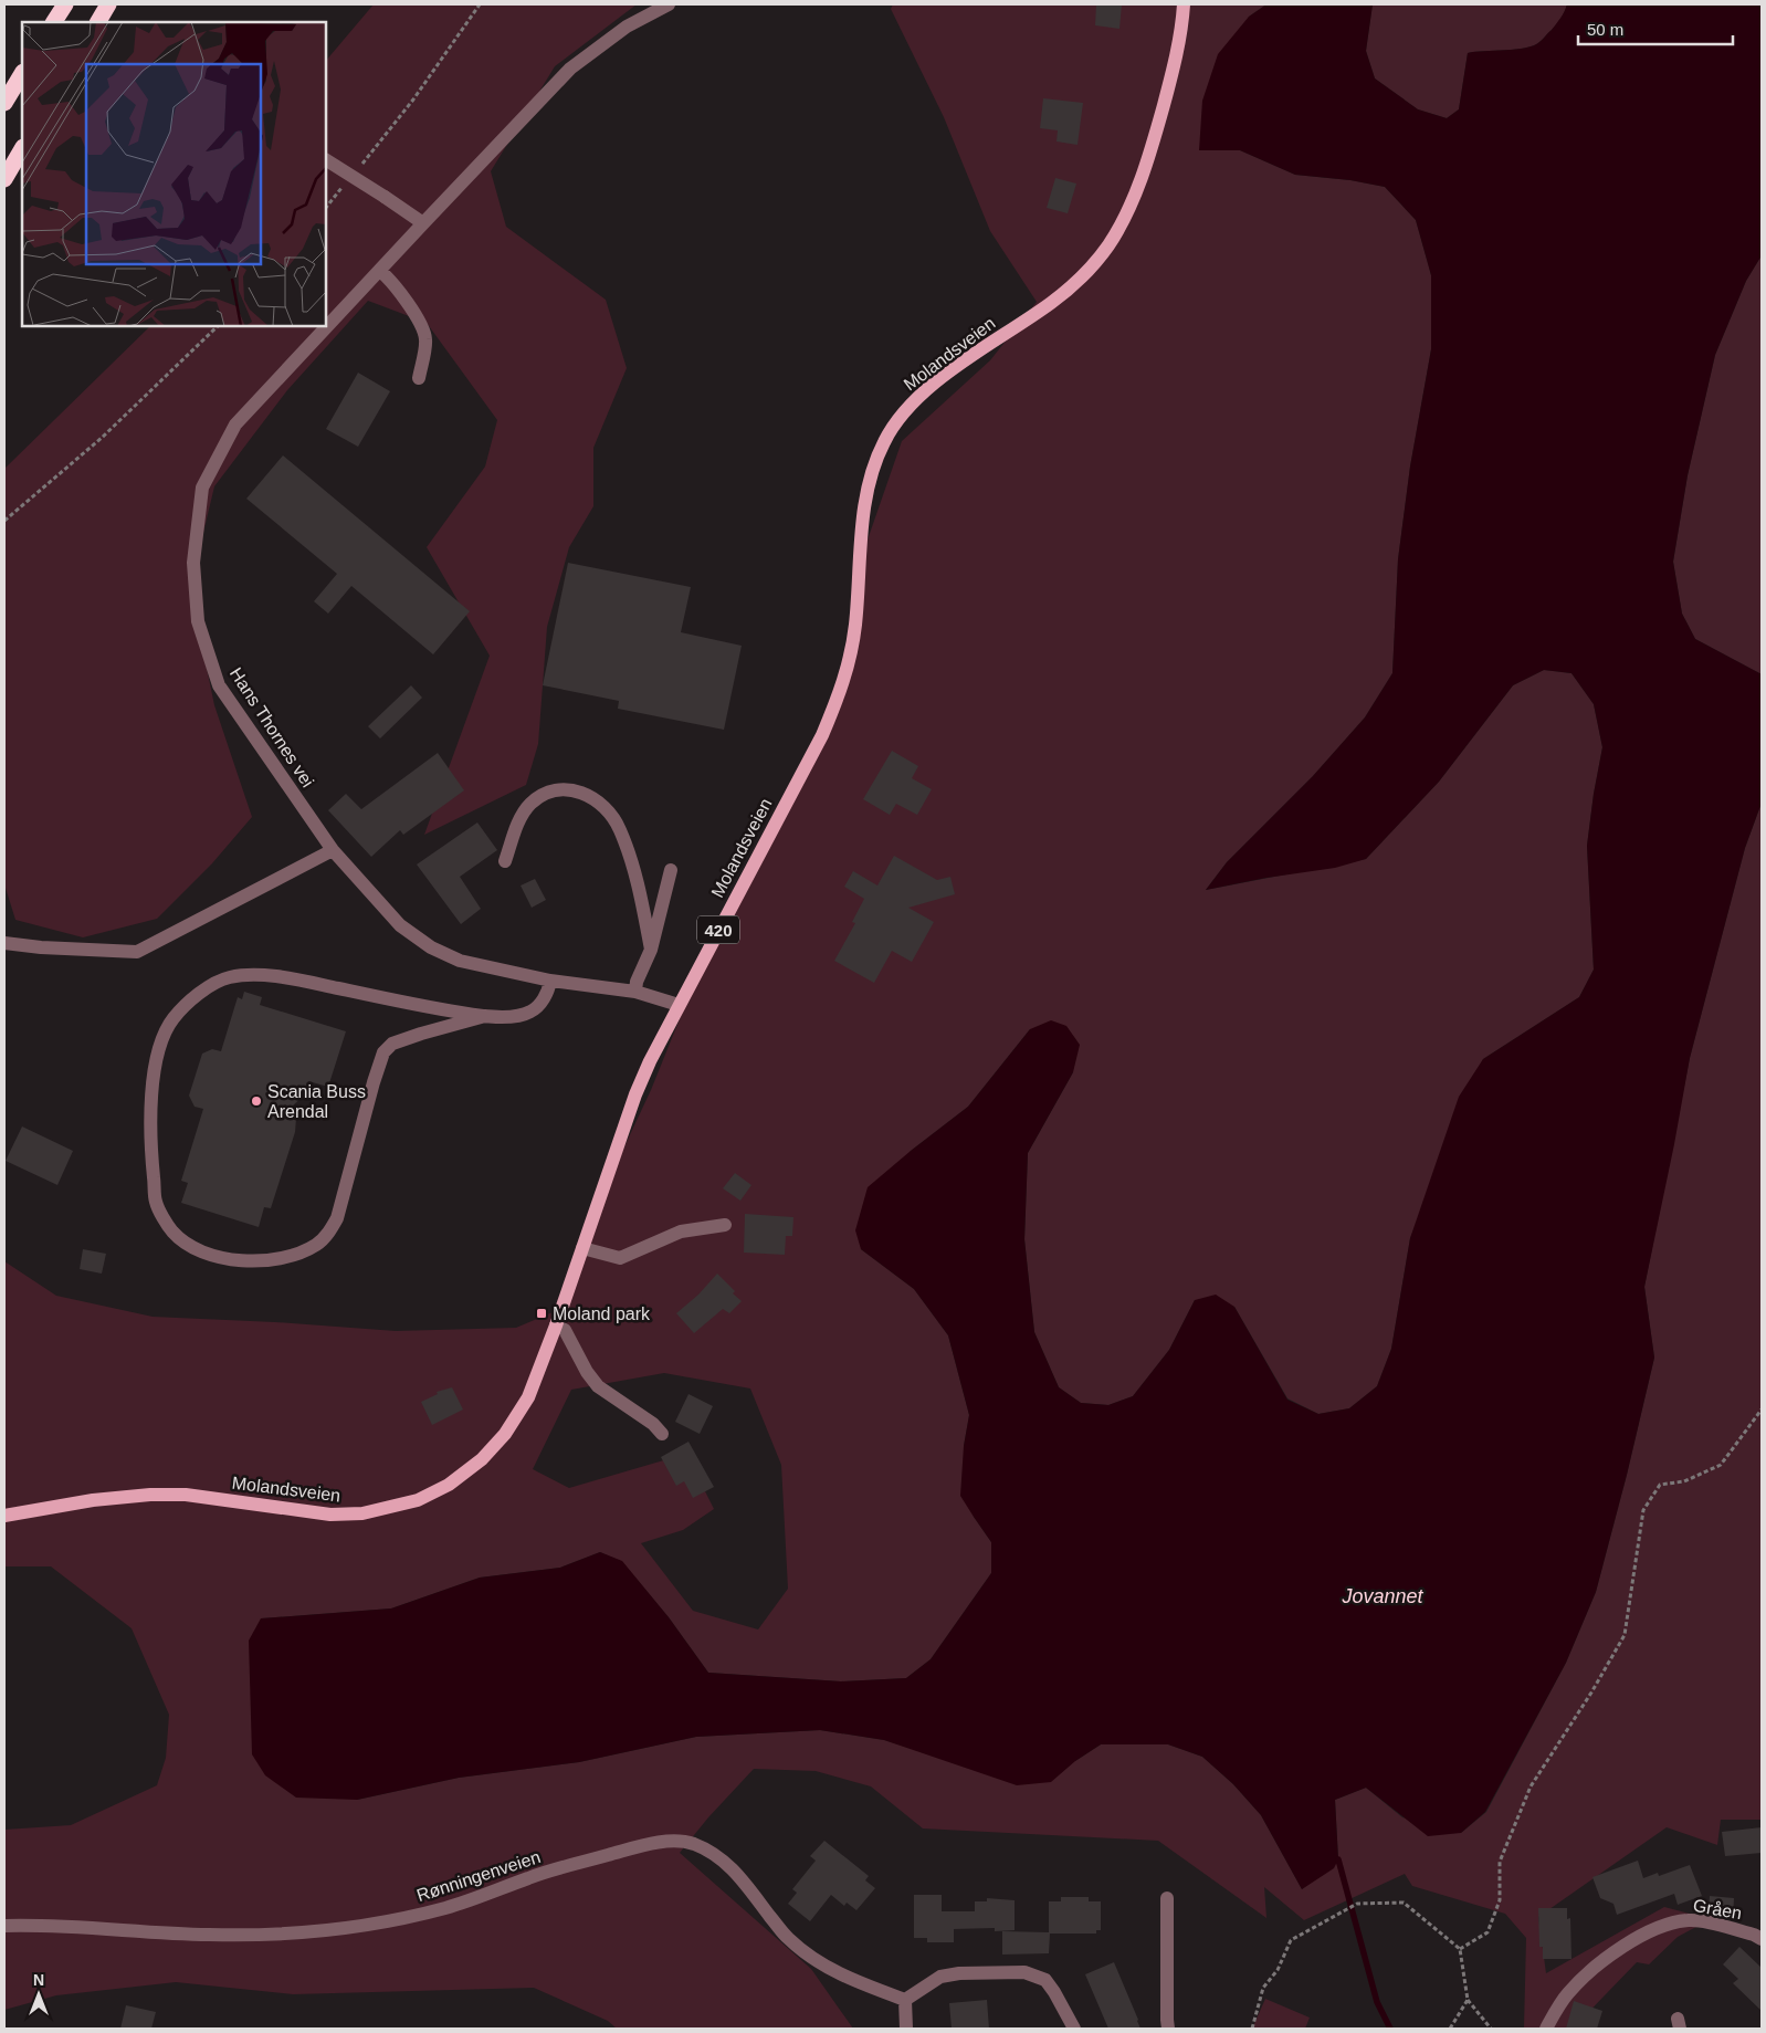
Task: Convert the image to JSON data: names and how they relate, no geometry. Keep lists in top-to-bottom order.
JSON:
{
  "streets": {
    "main road": ["Molandsveien", "420"],
    "street": ["Hans Thornes vei", "Rønningenveien", "Gråen"]
  },
  "crossings": [
    ["Molandsveien", "Hans Thornes vei"]
  ],
  "water": ["Jovannet"],
  "places": {
    "other": ["Scania Buss Arendal"],
    "transit": ["Moland park"]
  },
  "scale_bar": "50 m",
  "north": "top"
}
